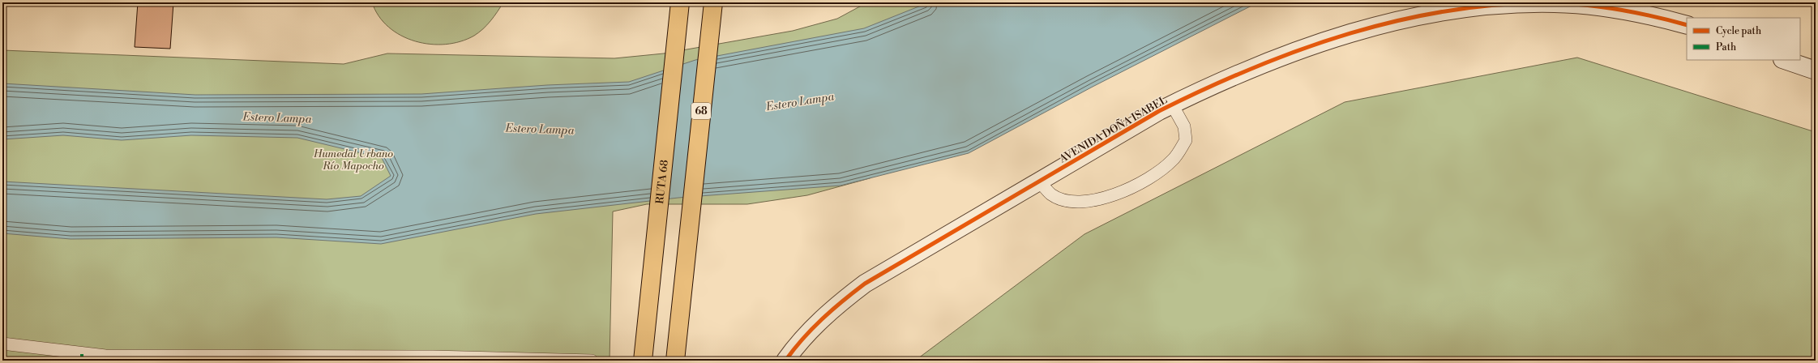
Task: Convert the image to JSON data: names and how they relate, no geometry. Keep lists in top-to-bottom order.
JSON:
{
  "streets": {
    "highway": ["68", "RUTA 68"],
    "street": ["AVENIDA DOÑA ISABEL"]
  },
  "water": ["Estero Lampa"],
  "parks": ["Humedal Urbano Río Mapocho"],
  "legend": ["Cycle path", "Path"]
}
